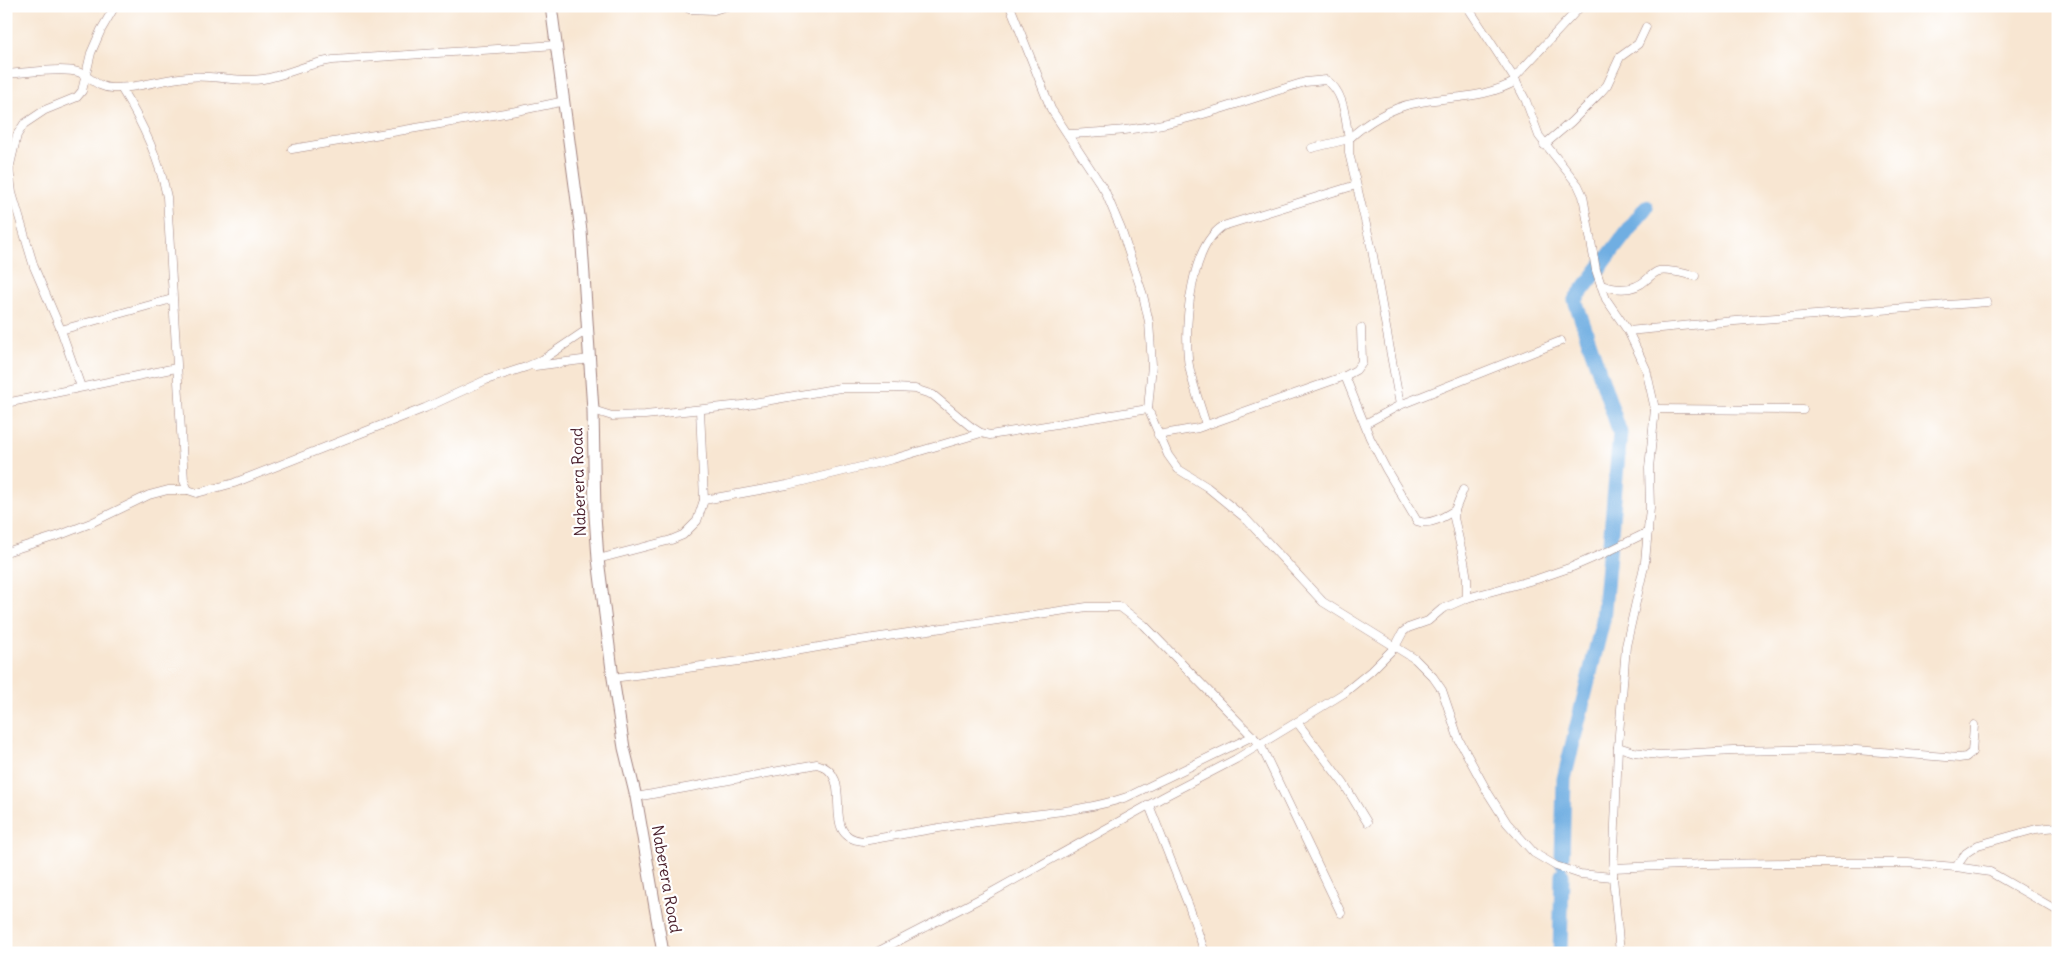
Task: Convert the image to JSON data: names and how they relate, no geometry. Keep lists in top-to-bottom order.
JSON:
{
  "streets": {
    "street": ["Naberera Road"]
  }
}
